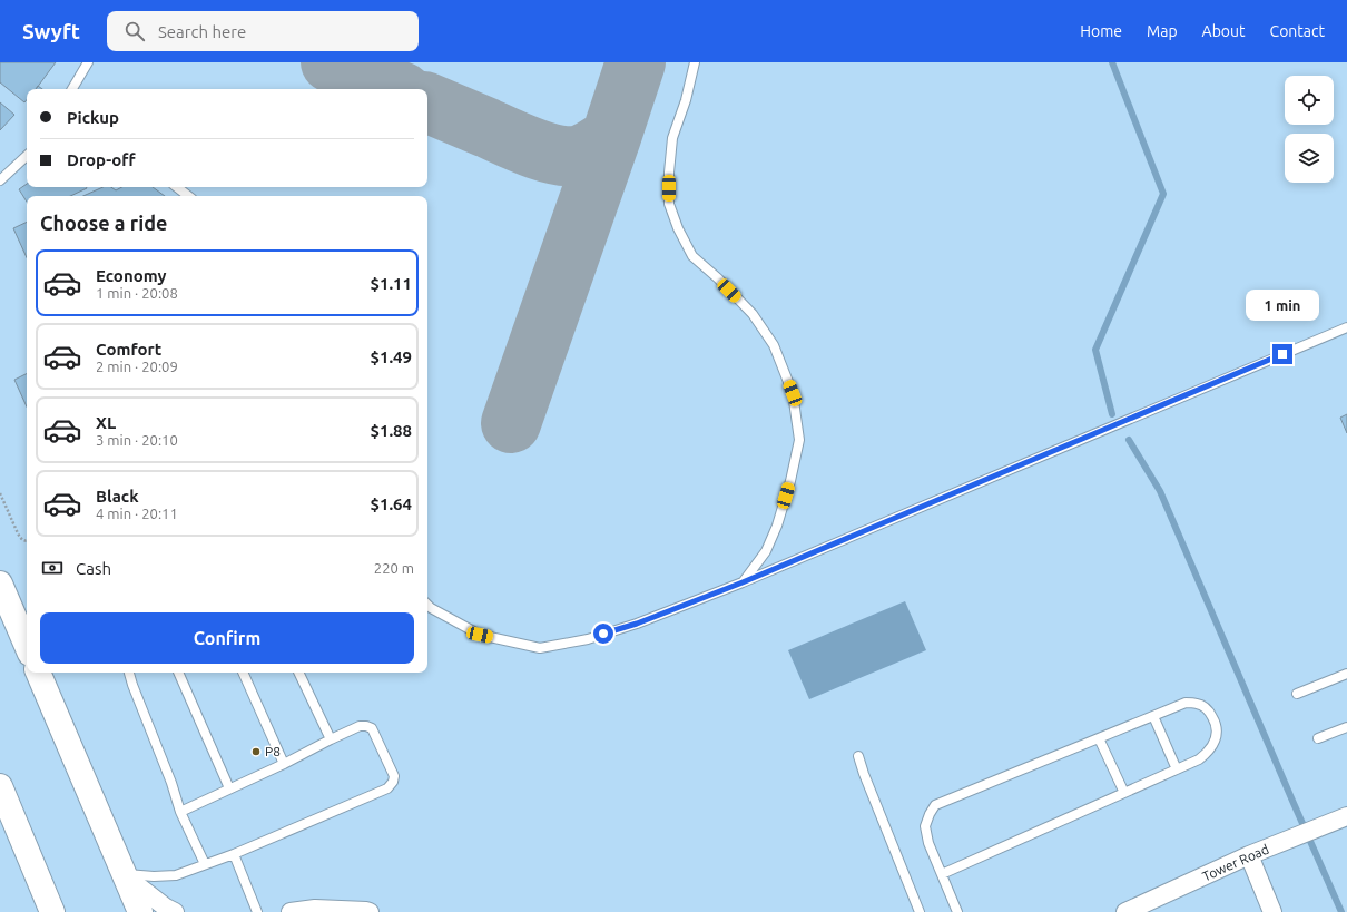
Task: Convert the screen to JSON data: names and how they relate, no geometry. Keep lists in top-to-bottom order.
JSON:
{
  "streets": {
    "street": ["Tower Road"]
  },
  "places": ["P8"],
  "page": {
    "header": "Swyft",
    "search": "Search here",
    "nav": [
      "Home",
      "Map",
      "About",
      "Contact"
    ],
    "banner": ["Pickup", "Drop-off"],
    "heading": "Choose a ride",
    "list": [
      {
        "name": "Economy",
        "note": "1 min · 20:08",
        "value": "$1.11"
      },
      {
        "name": "Comfort",
        "note": "2 min · 20:09",
        "value": "$1.49"
      },
      {
        "name": "XL",
        "note": "3 min · 20:10",
        "value": "$1.88"
      },
      {
        "name": "Black",
        "note": "4 min · 20:11",
        "value": "$1.64"
      }
    ],
    "bubble": "1 min",
    "pay": ["Cash", "220 m"],
    "buttons": "Confirm"
  }
}
